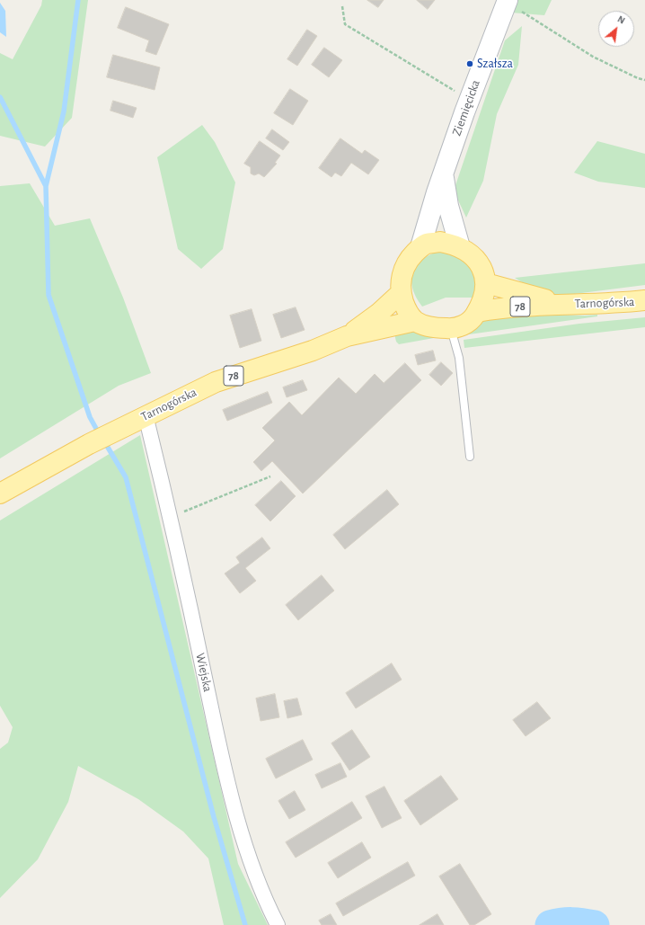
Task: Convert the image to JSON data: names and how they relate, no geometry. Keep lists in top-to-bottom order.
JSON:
{
  "streets": {
    "main road": ["Tarnogórska", "78"],
    "street": ["Ziemięcicka", "Wiejska"]
  },
  "crossings": [
    ["Ziemięcicka", "Tarnogórska"],
    ["Tarnogórska", "Wiejska"]
  ],
  "places": ["Szałsza"],
  "north": "top right"
}
